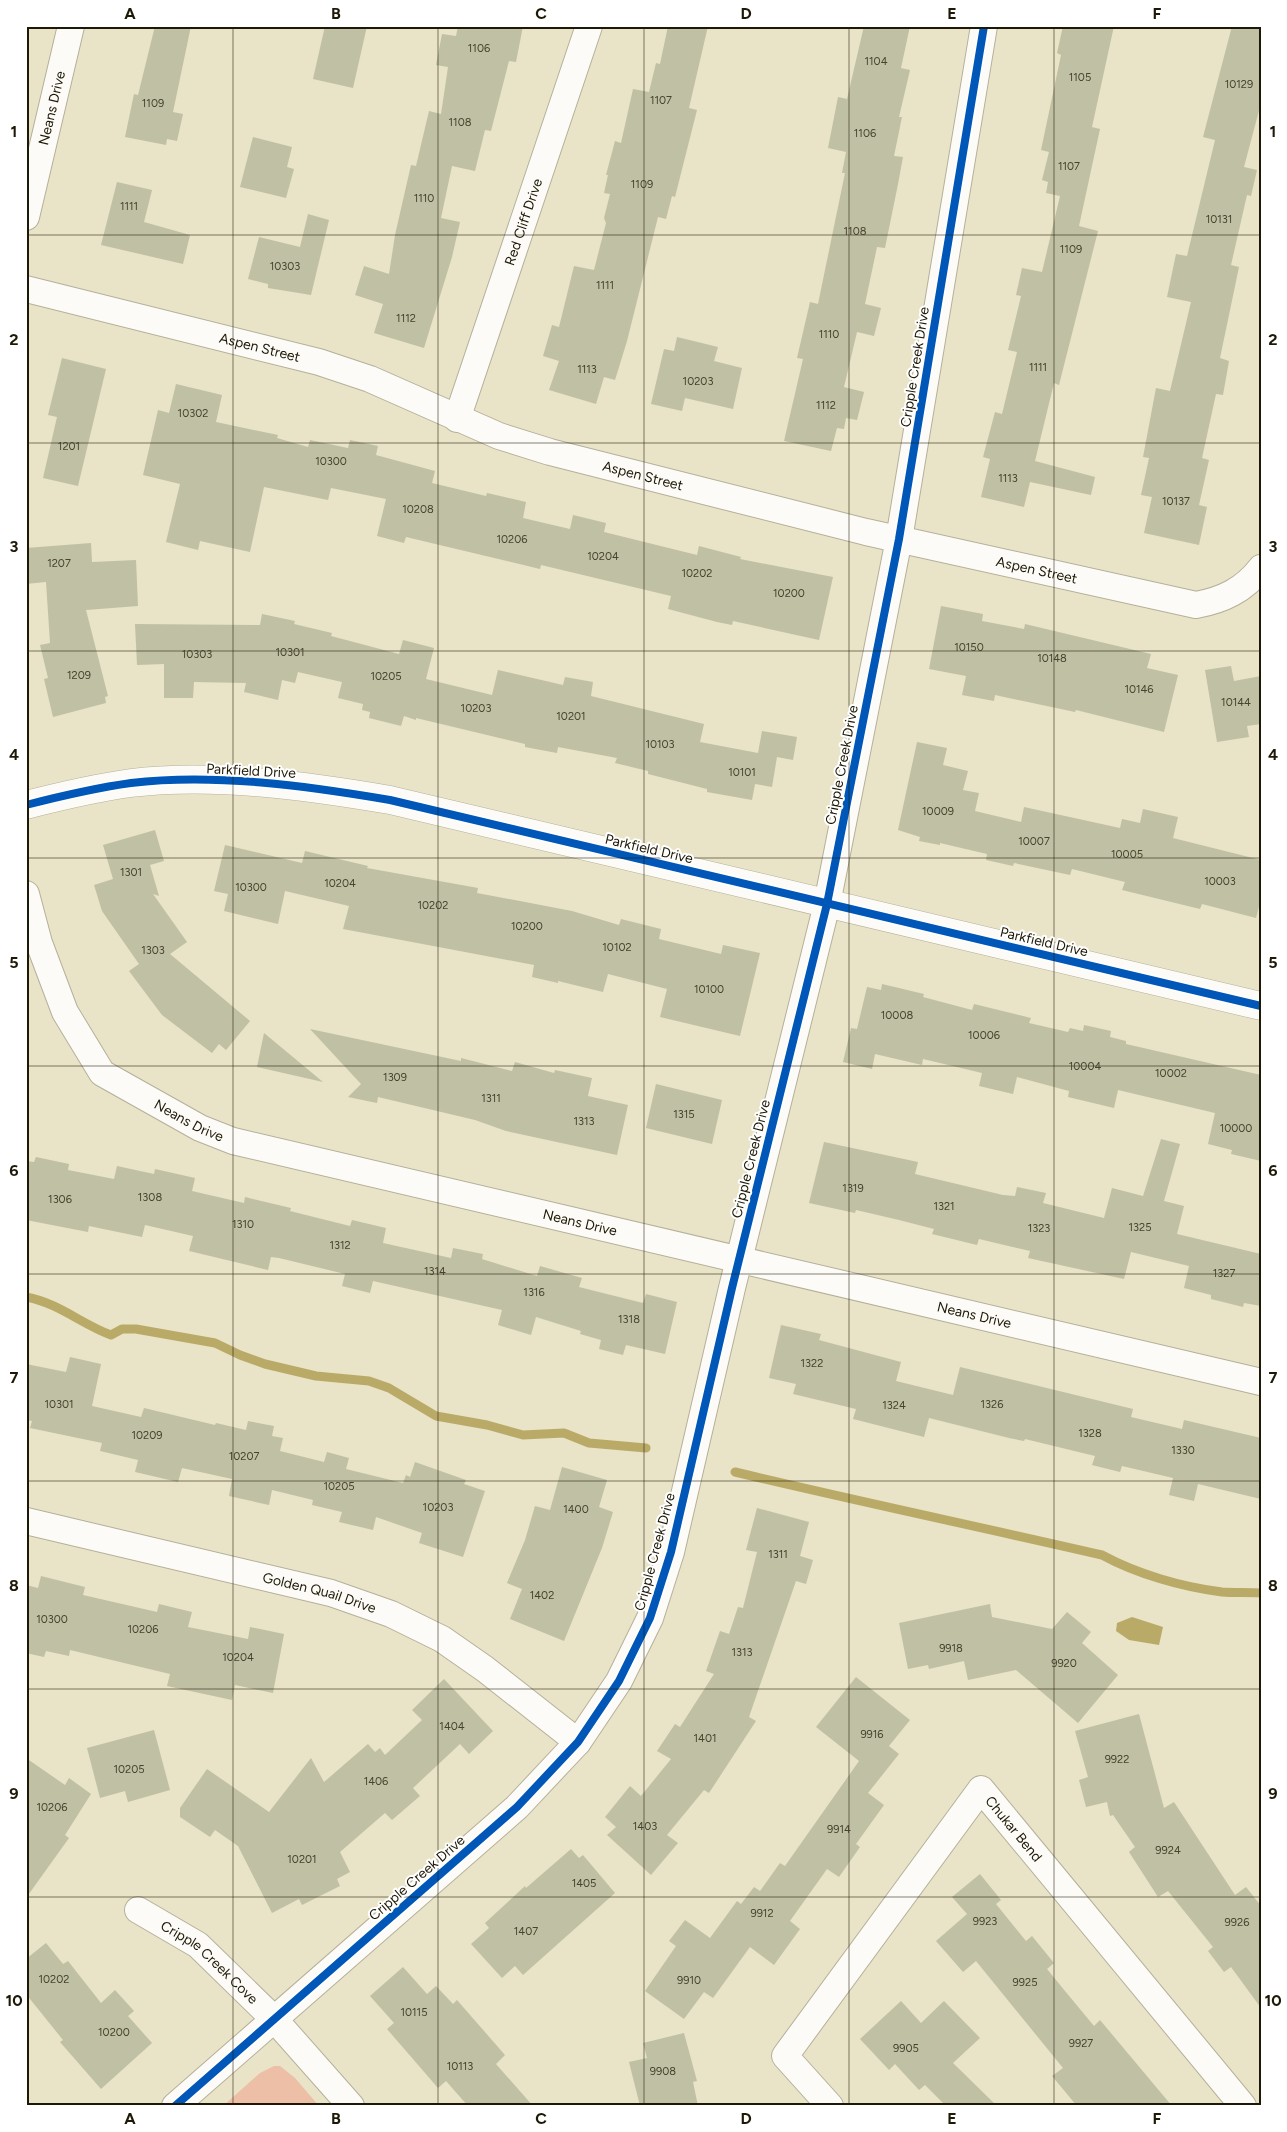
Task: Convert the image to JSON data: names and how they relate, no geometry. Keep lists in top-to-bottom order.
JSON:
{
  "streets": {
    "street": [
      "Neans Drive",
      "Red Cliff Drive",
      "Aspen Street",
      "Cripple Creek Drive",
      "Parkfield Drive",
      "Golden Quail Drive",
      "Chukar Bend",
      "Cripple Creek Cove"
    ]
  },
  "crossings": [
    ["Neans Drive", "Cripple Creek Drive"],
    ["Red Cliff Drive", "Aspen Street"],
    ["Aspen Street", "Cripple Creek Drive"],
    ["Cripple Creek Drive", "Parkfield Drive"],
    ["Cripple Creek Drive", "Golden Quail Drive"],
    ["Cripple Creek Drive", "Cripple Creek Cove"]
  ],
  "house_numbers": [
    "1106",
    "1104",
    "1105",
    "10129",
    "1107",
    "1109",
    "1108",
    "1106",
    "1107",
    "1109",
    "1110",
    "1111",
    "10131",
    "1108",
    "1109",
    "10303",
    "1111",
    "1112",
    "1110",
    "1111",
    "1113",
    "10203",
    "1112",
    "10302",
    "1201",
    "10300",
    "1113",
    "10137",
    "10208",
    "10206",
    "10204",
    "1207",
    "10202",
    "10200",
    "10150",
    "10301",
    "10303",
    "10148",
    "1209",
    "10205",
    "10146",
    "10144",
    "10203",
    "10201",
    "10103",
    "10101",
    "10009",
    "10007",
    "10005",
    "1301",
    "10003",
    "10204",
    "10300",
    "10202",
    "10200",
    "10102",
    "1303",
    "10100",
    "10008",
    "10006",
    "10004",
    "10002",
    "1309",
    "1311",
    "1315",
    "1313",
    "10000",
    "1319",
    "1308",
    "1306",
    "1321",
    "1310",
    "1325",
    "1323",
    "1312",
    "1314",
    "1327",
    "1316",
    "1318",
    "1322",
    "10301",
    "1326",
    "1324",
    "1328",
    "10209",
    "1330",
    "10207",
    "10205",
    "10203",
    "1400",
    "1311",
    "1402",
    "10300",
    "10206",
    "9918",
    "1313",
    "10204",
    "9920",
    "1404",
    "9916",
    "1401",
    "9922",
    "10205",
    "1406",
    "10206",
    "1403",
    "9914",
    "9924",
    "10201",
    "1405",
    "9912",
    "9923",
    "9926",
    "1407",
    "10202",
    "9910",
    "9925",
    "10115",
    "10200",
    "9927",
    "9905",
    "10113",
    "9908"
  ],
  "grid": {
    "columns": [
      "A",
      "B",
      "C",
      "D",
      "E",
      "F"
    ],
    "rows": [
      "1",
      "2",
      "3",
      "4",
      "5",
      "6",
      "7",
      "8",
      "9",
      "10"
    ]
  }
}
